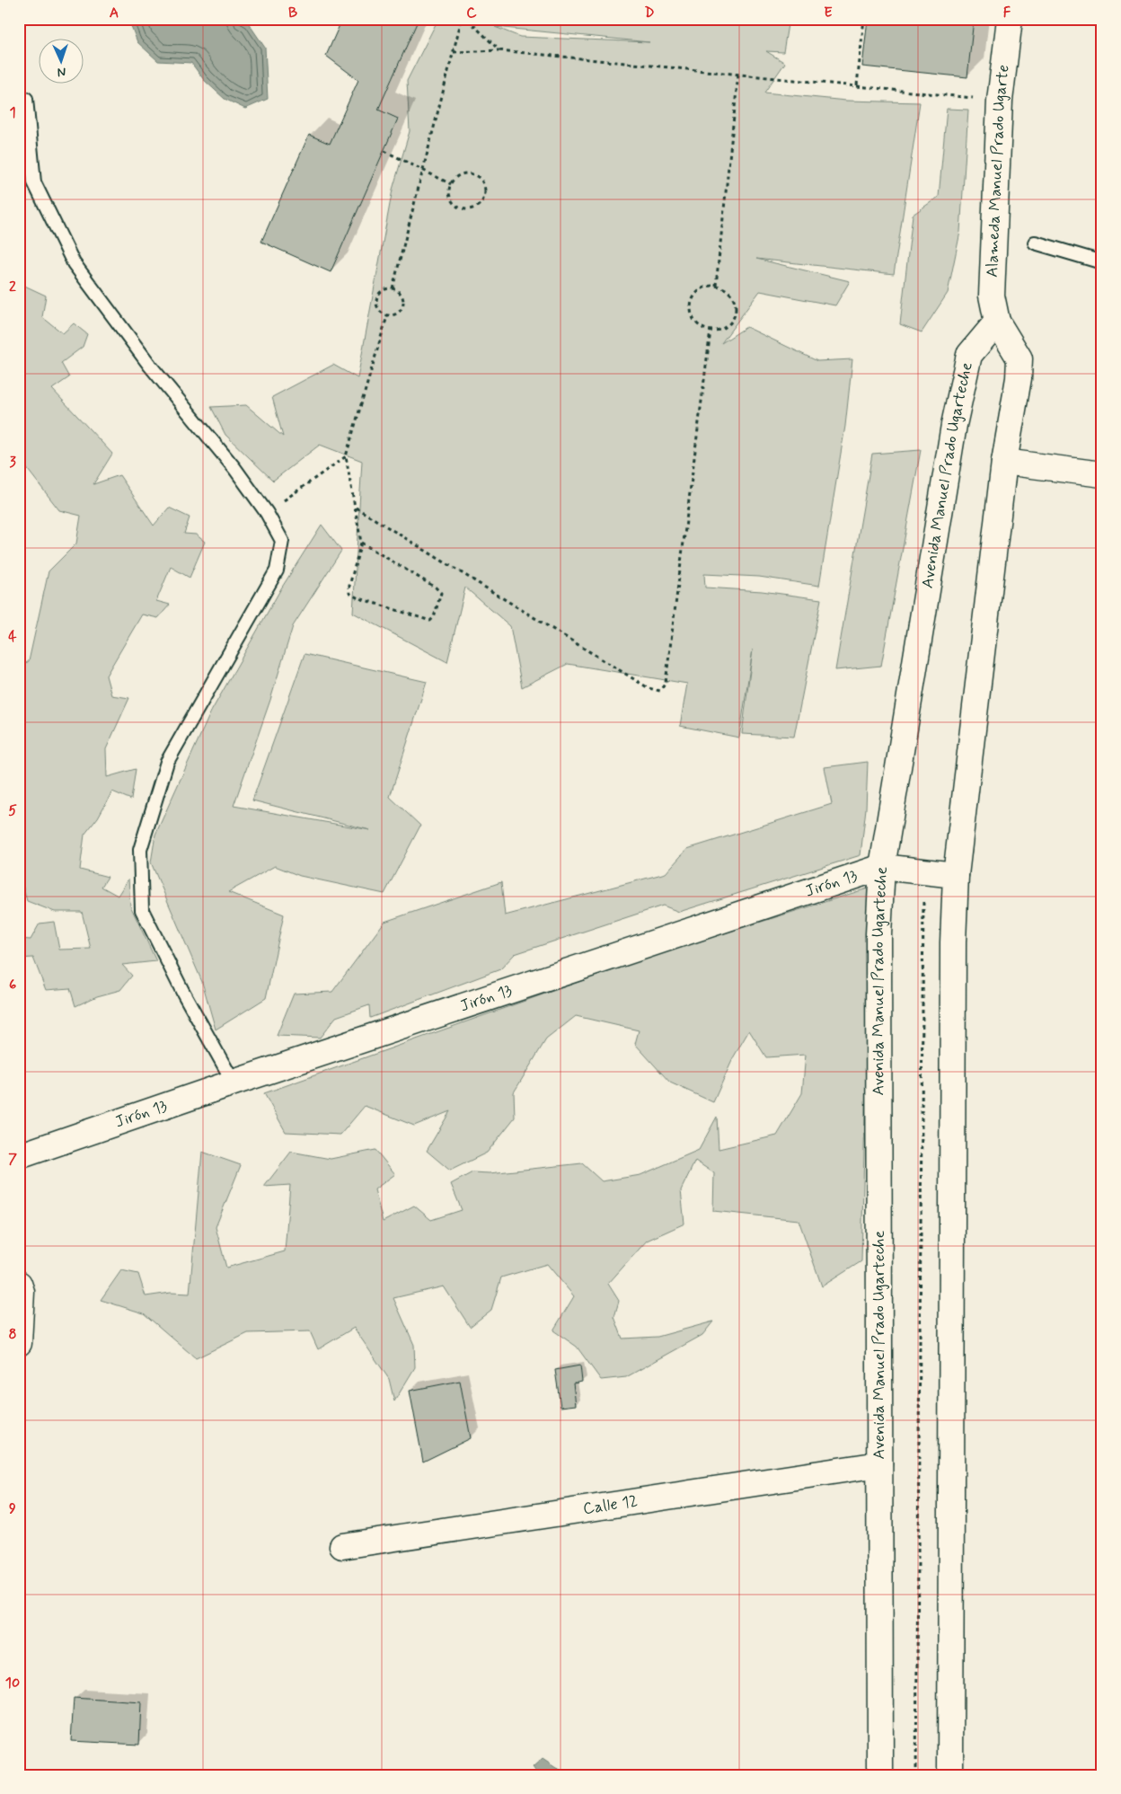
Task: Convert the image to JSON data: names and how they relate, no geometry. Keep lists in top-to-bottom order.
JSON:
{
  "streets": {
    "street": [
      "Alameda Manuel Prado Ugarte",
      "Avenida Manuel Prado Ugarteche",
      "Jirón 13",
      "Calle 12"
    ]
  },
  "crossings": [
    ["Alameda Manuel Prado Ugarte", "Avenida Manuel Prado Ugarteche"],
    ["Avenida Manuel Prado Ugarteche", "Jirón 13"],
    ["Avenida Manuel Prado Ugarteche", "Calle 12"]
  ],
  "north": "bottom",
  "grid": {
    "columns": [
      "A",
      "B",
      "C",
      "D",
      "E",
      "F"
    ],
    "rows": [
      "1",
      "2",
      "3",
      "4",
      "5",
      "6",
      "7",
      "8",
      "9",
      "10"
    ]
  }
}
